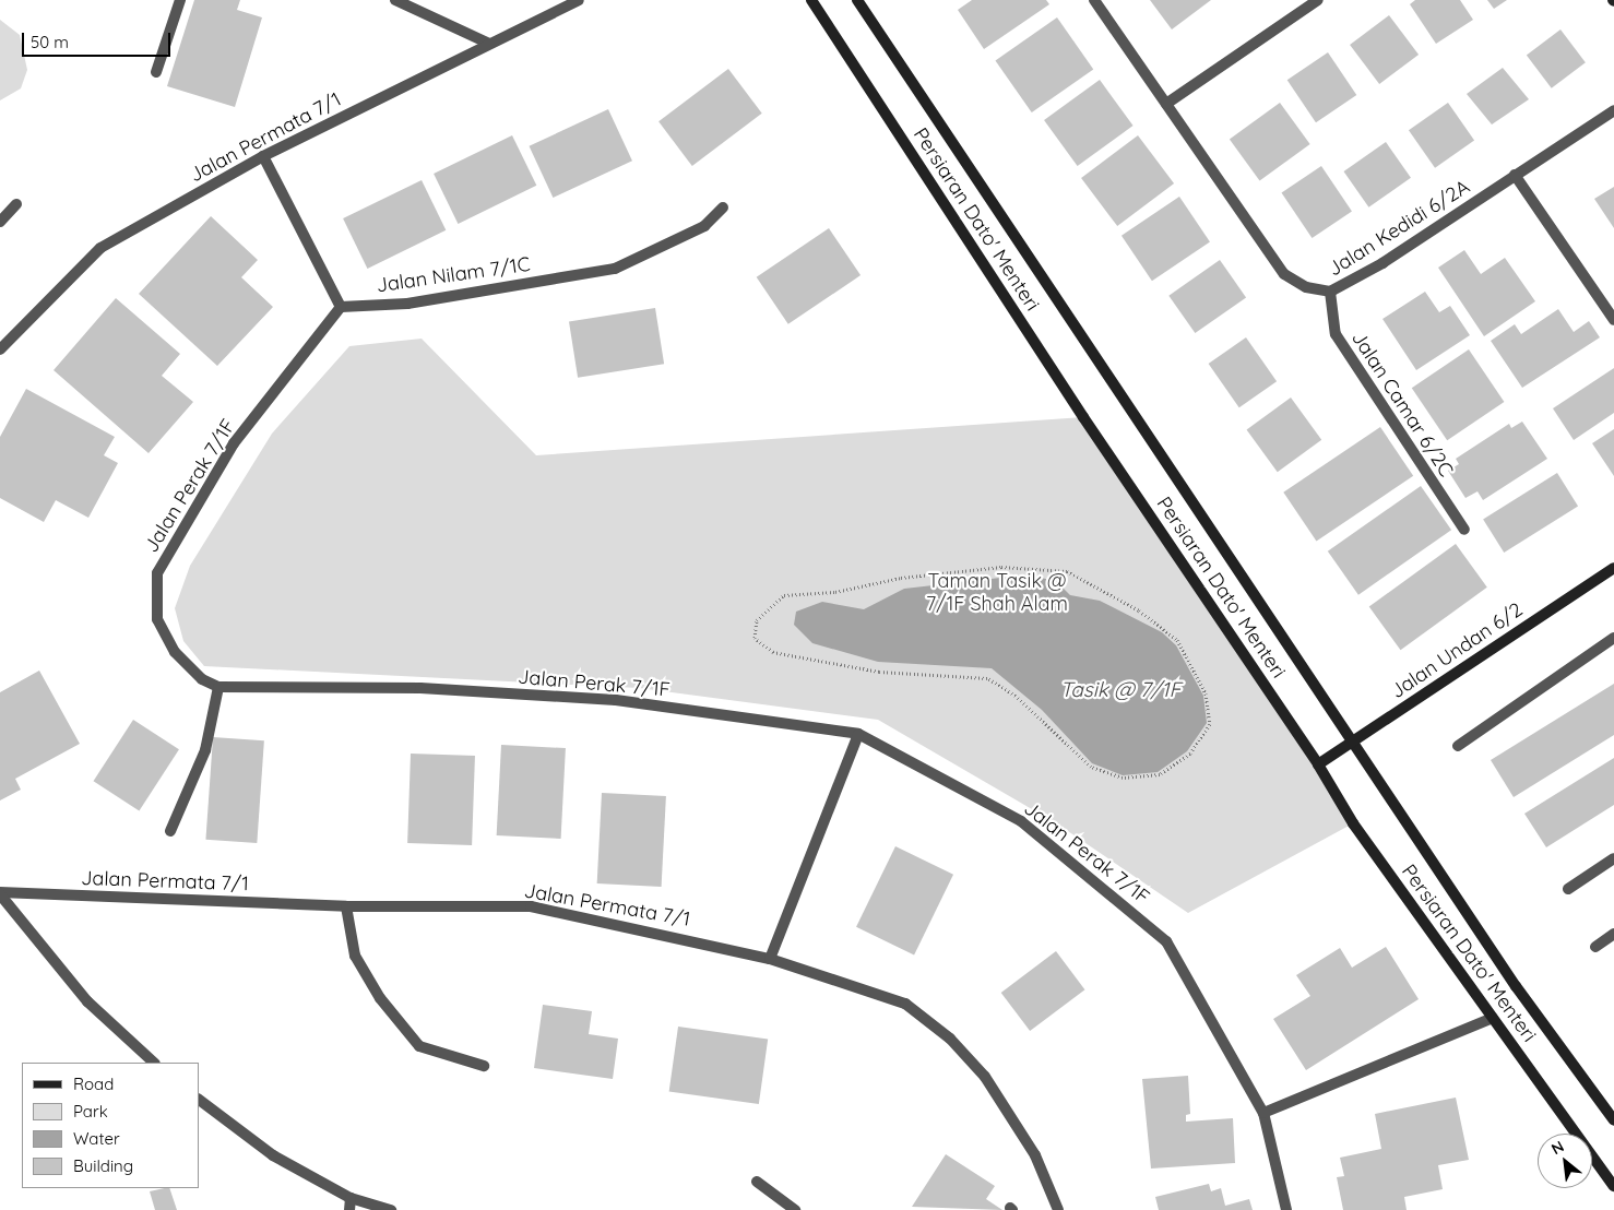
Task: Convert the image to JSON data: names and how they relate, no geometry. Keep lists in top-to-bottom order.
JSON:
{
  "streets": {
    "main road": ["Persiaran Dato' Menteri", "Jalan Undan 6/2"],
    "street": [
      "Jalan Permata 7/1",
      "Jalan Kedidi 6/2A",
      "Jalan Nilam 7/1C",
      "Jalan Camar 6/2C",
      "Jalan Perak 7/1F"
    ]
  },
  "crossings": [
    ["Persiaran Dato' Menteri", "Jalan Undan 6/2"],
    ["Jalan Kedidi 6/2A", "Jalan Camar 6/2C"],
    ["Jalan Nilam 7/1C", "Jalan Perak 7/1F"]
  ],
  "water": ["Tasik @ 7/1F"],
  "parks": ["Taman Tasik @ 7/1F Shah Alam"],
  "legend": [
    "Road",
    "Park",
    "Water",
    "Building"
  ],
  "scale_bar": "50 m",
  "north": "top left"
}
